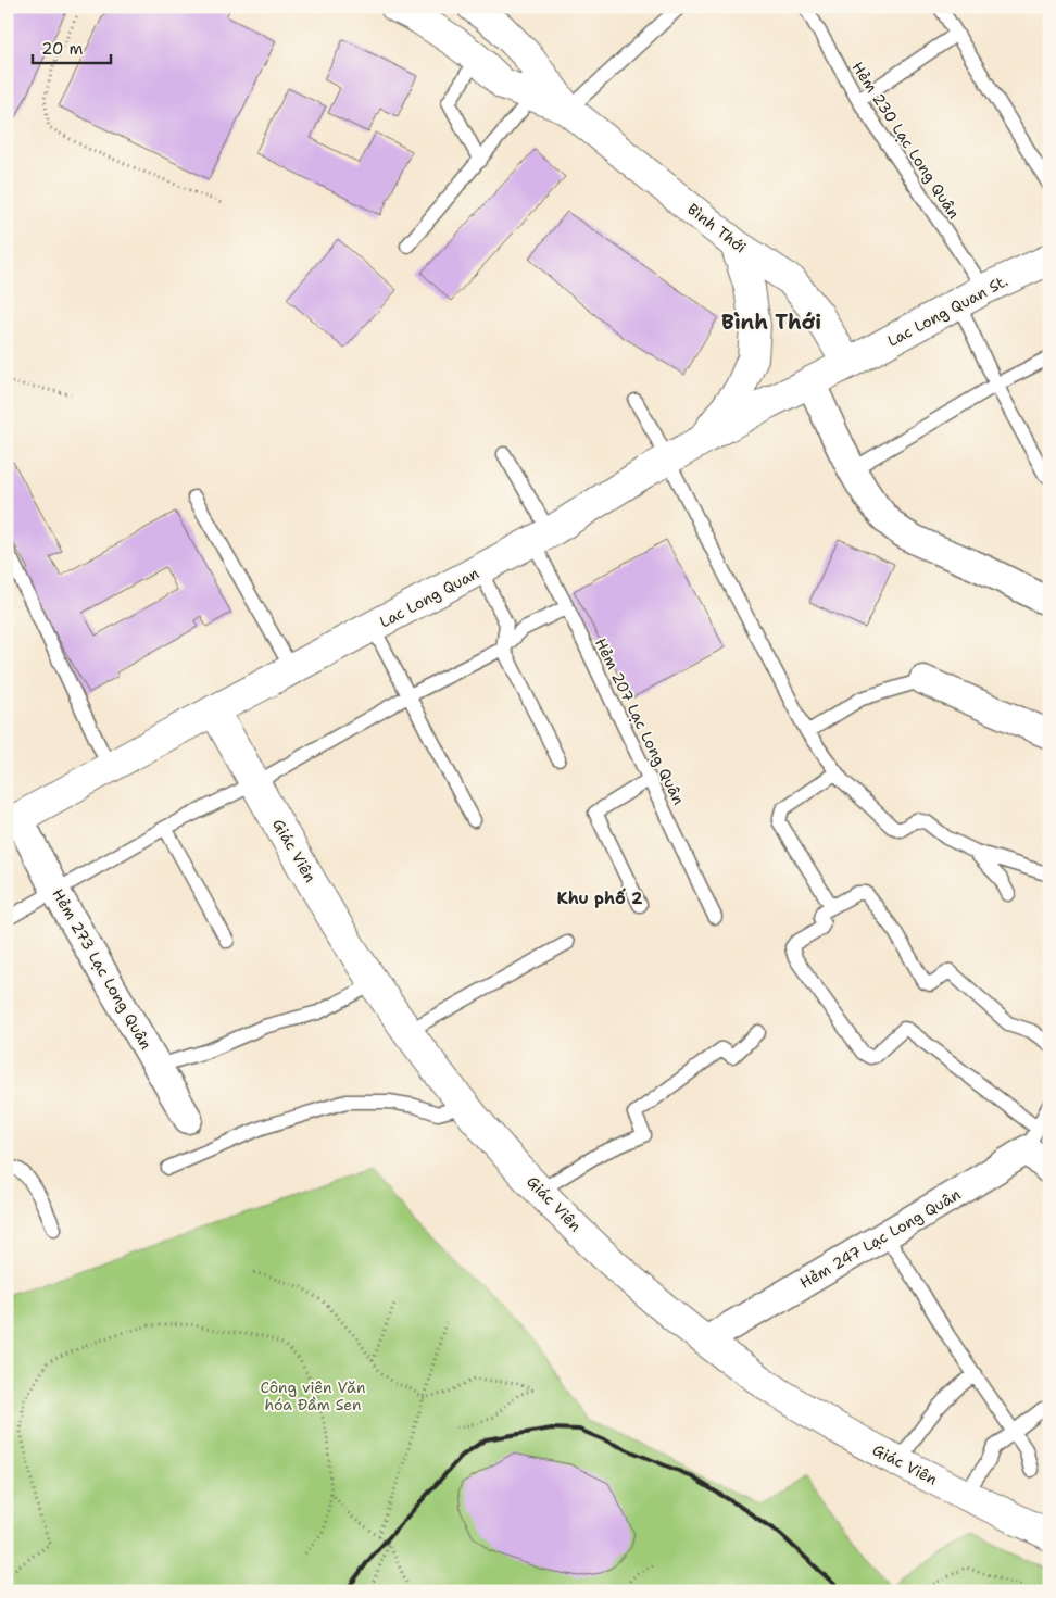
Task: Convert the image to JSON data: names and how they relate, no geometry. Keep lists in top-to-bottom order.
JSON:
{
  "streets": {
    "main road": [
      "Bình Thới",
      "Lac Long Quan St.",
      "Lac Long Quan",
      "Giác Viên"
    ],
    "street": ["Hẻm 273 Lạc Long Quân", "Hẻm 247 Lạc Long Quân"],
    "lane": ["Hẻm 230 Lạc Long Quân", "Hẻm 207 Lạc Long Quân"]
  },
  "crossings": [
    ["Hẻm 230 Lạc Long Quân", "Lac Long Quan St."],
    ["Bình Thới", "Lac Long Quan St."],
    ["Bình Thới", "Lac Long Quan"],
    ["Lac Long Quan St.", "Lac Long Quan"],
    ["Lac Long Quan", "Hẻm 207 Lạc Long Quân"],
    ["Lac Long Quan", "Giác Viên"],
    ["Lac Long Quan", "Hẻm 273 Lạc Long Quân"],
    ["Giác Viên", "Hẻm 247 Lạc Long Quân"]
  ],
  "districts": ["Bình Thới", "Khu phố 2"],
  "parks": ["Công viên Văn hóa Đầm Sen"],
  "scale_bar": "20 m"
}
